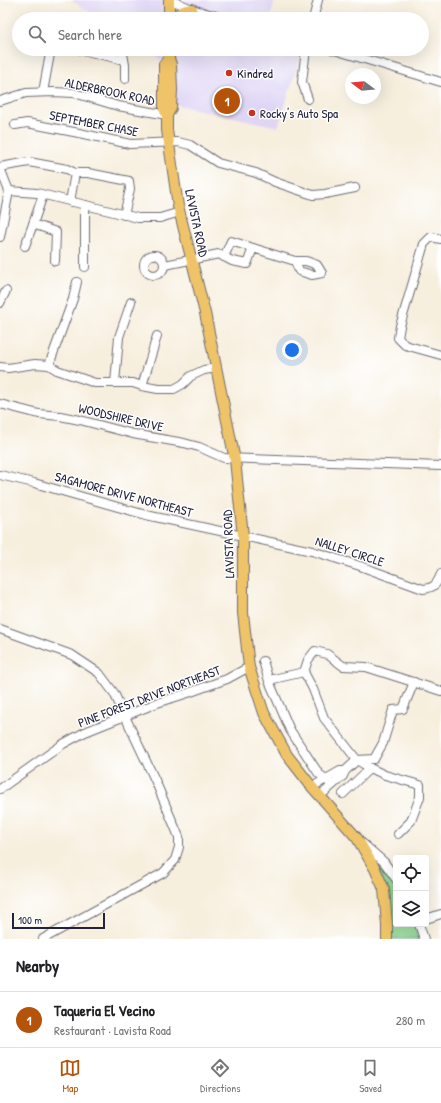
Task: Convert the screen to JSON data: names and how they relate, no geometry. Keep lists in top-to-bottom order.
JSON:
{
  "streets": {
    "main road": ["LAVISTA ROAD"],
    "street": [
      "ALDERBROOK ROAD",
      "SEPTEMBER CHASE",
      "WOODSHIRE DRIVE",
      "SAGAMORE DRIVE NORTHEAST",
      "NALLEY CIRCLE",
      "PINE FOREST DRIVE NORTHEAST"
    ]
  },
  "crossings": [
    ["ALDERBROOK ROAD", "LAVISTA ROAD"],
    ["SEPTEMBER CHASE", "LAVISTA ROAD"],
    ["LAVISTA ROAD", "WOODSHIRE DRIVE"],
    ["LAVISTA ROAD", "SAGAMORE DRIVE NORTHEAST"],
    ["LAVISTA ROAD", "NALLEY CIRCLE"],
    ["LAVISTA ROAD", "PINE FOREST DRIVE NORTHEAST"],
    ["SAGAMORE DRIVE NORTHEAST", "NALLEY CIRCLE"]
  ],
  "places": ["Kindred", "Rocky's Auto Spa"],
  "scale_bar": "100 m",
  "north": "left",
  "page": {
    "search": "Search here",
    "pins": "1",
    "scale": "100 m",
    "heading": "Nearby",
    "list": [
      {
        "mark": "1",
        "name": "Taqueria El Vecino",
        "note": "Restaurant · Lavista Road",
        "value": "280 m"
      }
    ],
    "nav": ["Map", "Directions", "Saved"]
  }
}
